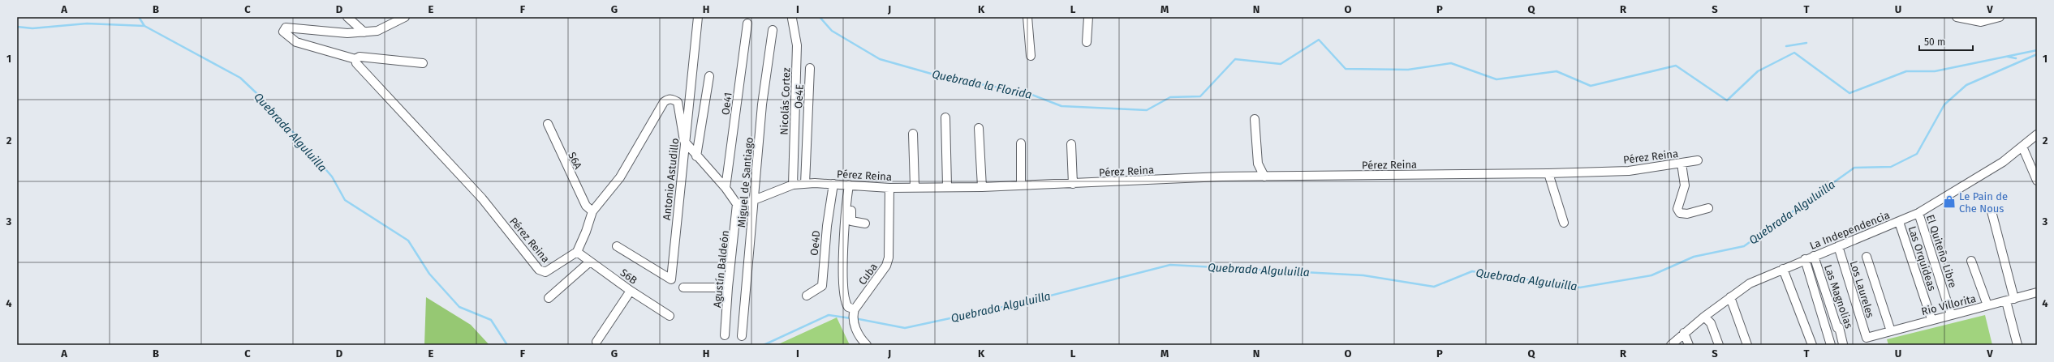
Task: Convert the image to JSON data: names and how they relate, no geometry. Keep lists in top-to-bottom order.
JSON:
{
  "streets": {
    "street": [
      "Oe4E",
      "Nicolás Cortez",
      "Oe41",
      "Pérez Reina",
      "S6A",
      "Antonio Astudillo",
      "Miguel de Santiago",
      "La Independencia",
      "Oe4D",
      "El Quiteño Libre",
      "Las Orquideas",
      "Agustín Baldeón",
      "Cuba",
      "S6B",
      "Los Laureles",
      "Las Magnolias",
      "Rio Villorita"
    ]
  },
  "crossings": [
    ["Oe4E", "Pérez Reina"],
    ["Nicolás Cortez", "Pérez Reina"],
    ["Pérez Reina", "Miguel de Santiago"],
    ["Pérez Reina", "Oe4D"],
    ["Pérez Reina", "Agustín Baldeón"],
    ["Pérez Reina", "Cuba"],
    ["Pérez Reina", "S6B"],
    ["La Independencia", "El Quiteño Libre"],
    ["La Independencia", "Las Orquideas"],
    ["La Independencia", "Los Laureles"],
    ["La Independencia", "Las Magnolias"],
    ["El Quiteño Libre", "Rio Villorita"],
    ["Las Orquideas", "Rio Villorita"],
    ["Los Laureles", "Rio Villorita"]
  ],
  "water": ["Quebrada la Florida", "Quebrada Alguluilla"],
  "places": {
    "shop": ["Le Pain de Che Nous"]
  },
  "scale_bar": "50 m",
  "grid": {
    "columns": [
      "A",
      "B",
      "C",
      "D",
      "E",
      "F",
      "G",
      "H",
      "I",
      "J",
      "K",
      "L",
      "M",
      "N",
      "O",
      "P",
      "Q",
      "R",
      "S",
      "T",
      "U",
      "V"
    ],
    "rows": [
      "1",
      "2",
      "3",
      "4"
    ]
  }
}
